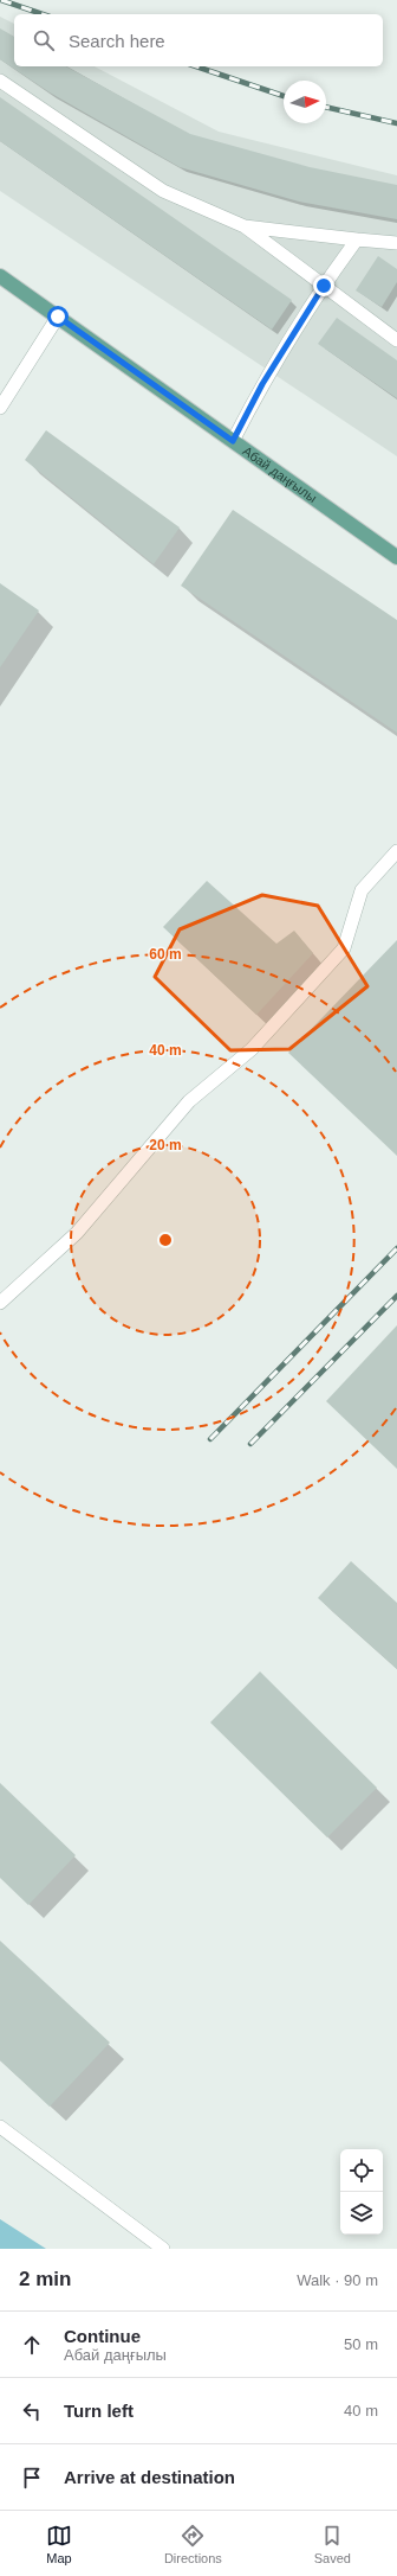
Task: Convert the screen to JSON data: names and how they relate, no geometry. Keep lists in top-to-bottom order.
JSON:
{
  "streets": {
    "main road": ["Абай даңғылы"]
  },
  "north": "right",
  "page": {
    "search": "Search here",
    "heading": ["2 min", "Walk · 90 m"],
    "list": [
      ["Continue", "Абай даңғылы", "50 m"],
      ["Turn left", "40 m"],
      "Arrive at destination"
    ],
    "nav": ["Map", "Directions", "Saved"]
  },
  "rings": ["60 m", "40 m", "20 m"]
}
